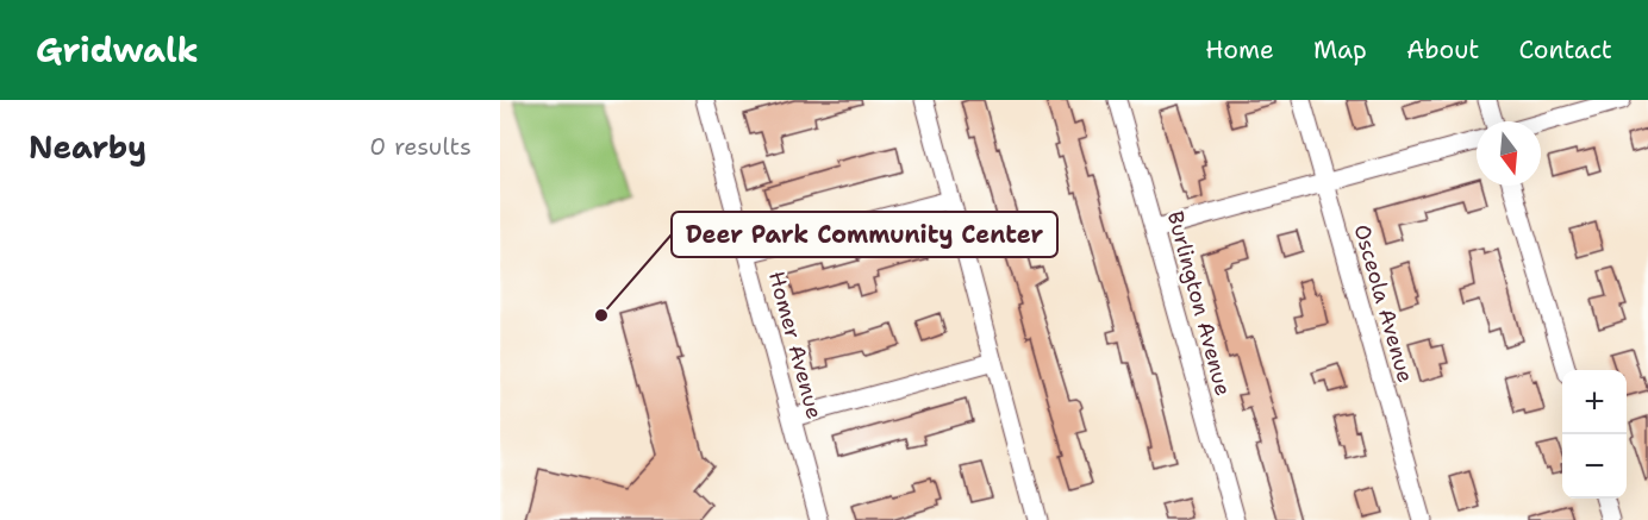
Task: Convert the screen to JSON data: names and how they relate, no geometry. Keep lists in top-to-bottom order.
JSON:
{
  "streets": {
    "street": ["Burlington Avenue", "Osceola Avenue", "Homer Avenue"]
  },
  "places": ["Deer Park Community Center"],
  "north": "bottom",
  "page": {
    "header": "Gridwalk",
    "nav": [
      "Home",
      "Map",
      "About",
      "Contact"
    ],
    "heading": ["Nearby", "0 results"],
    "map_buttons": ["+", "−"]
  }
}
